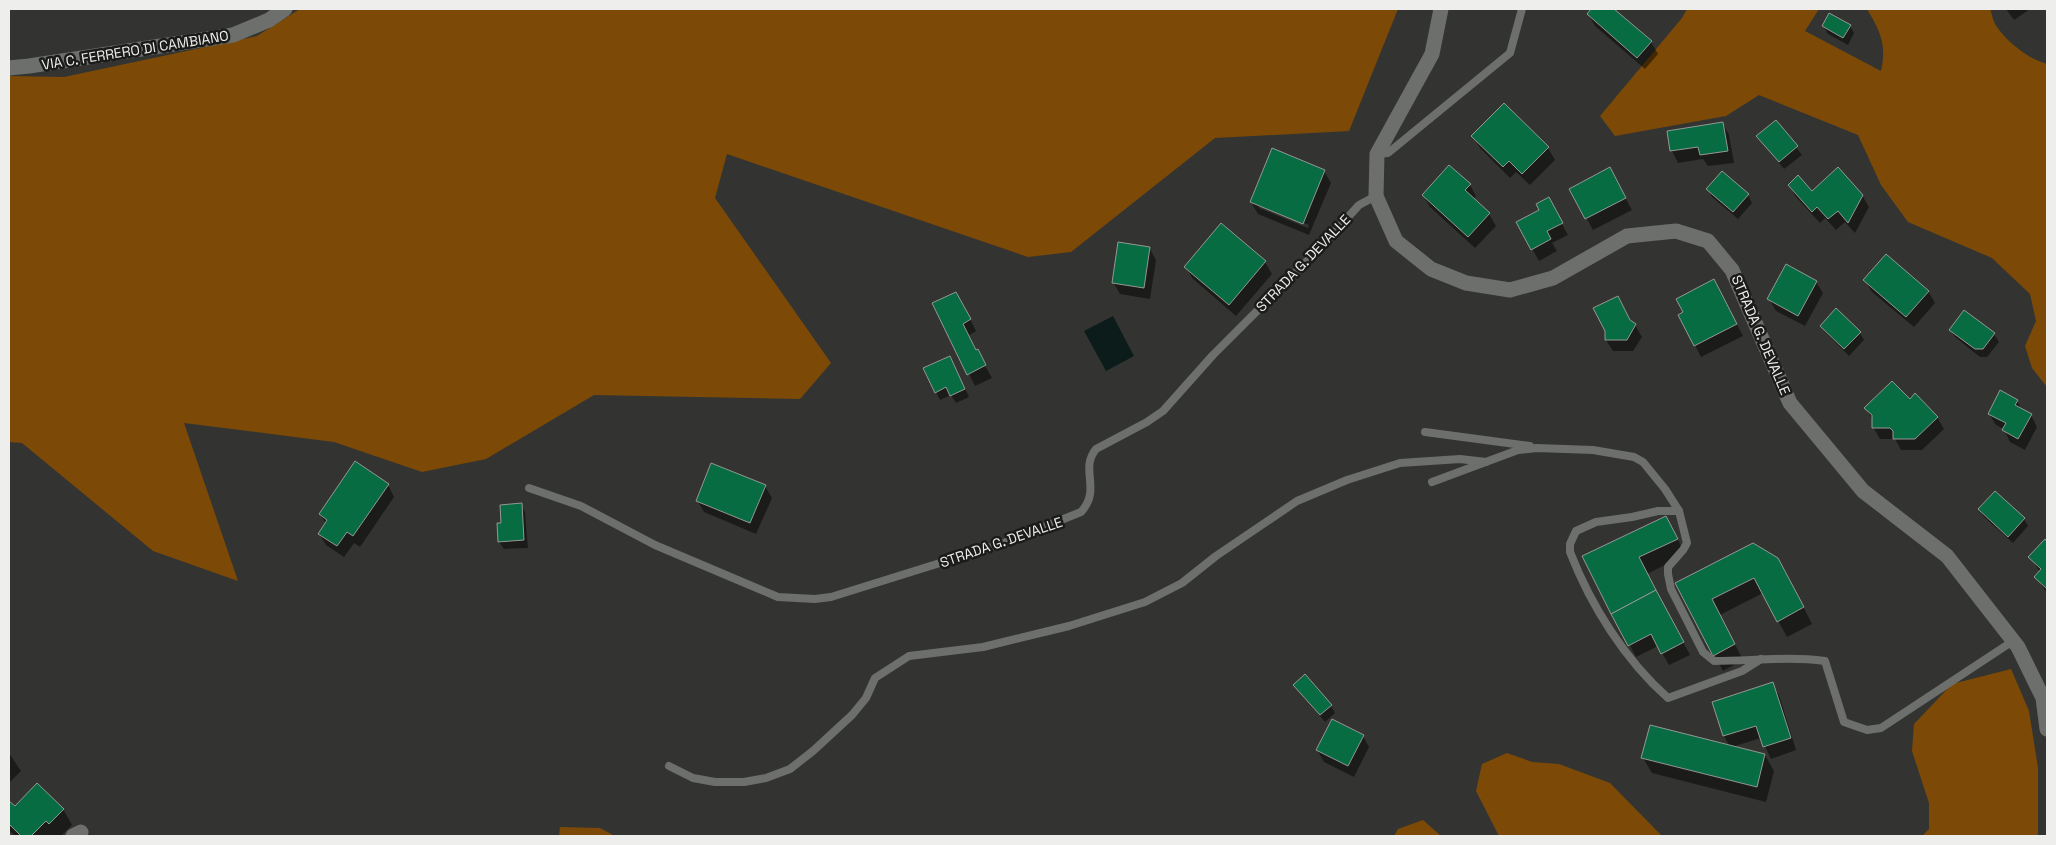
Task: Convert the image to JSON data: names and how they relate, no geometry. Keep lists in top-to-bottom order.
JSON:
{
  "streets": {
    "street": ["VIA C. FERRERO DI CAMBIANO", "STRADA G. DEVALLE"]
  }
}
